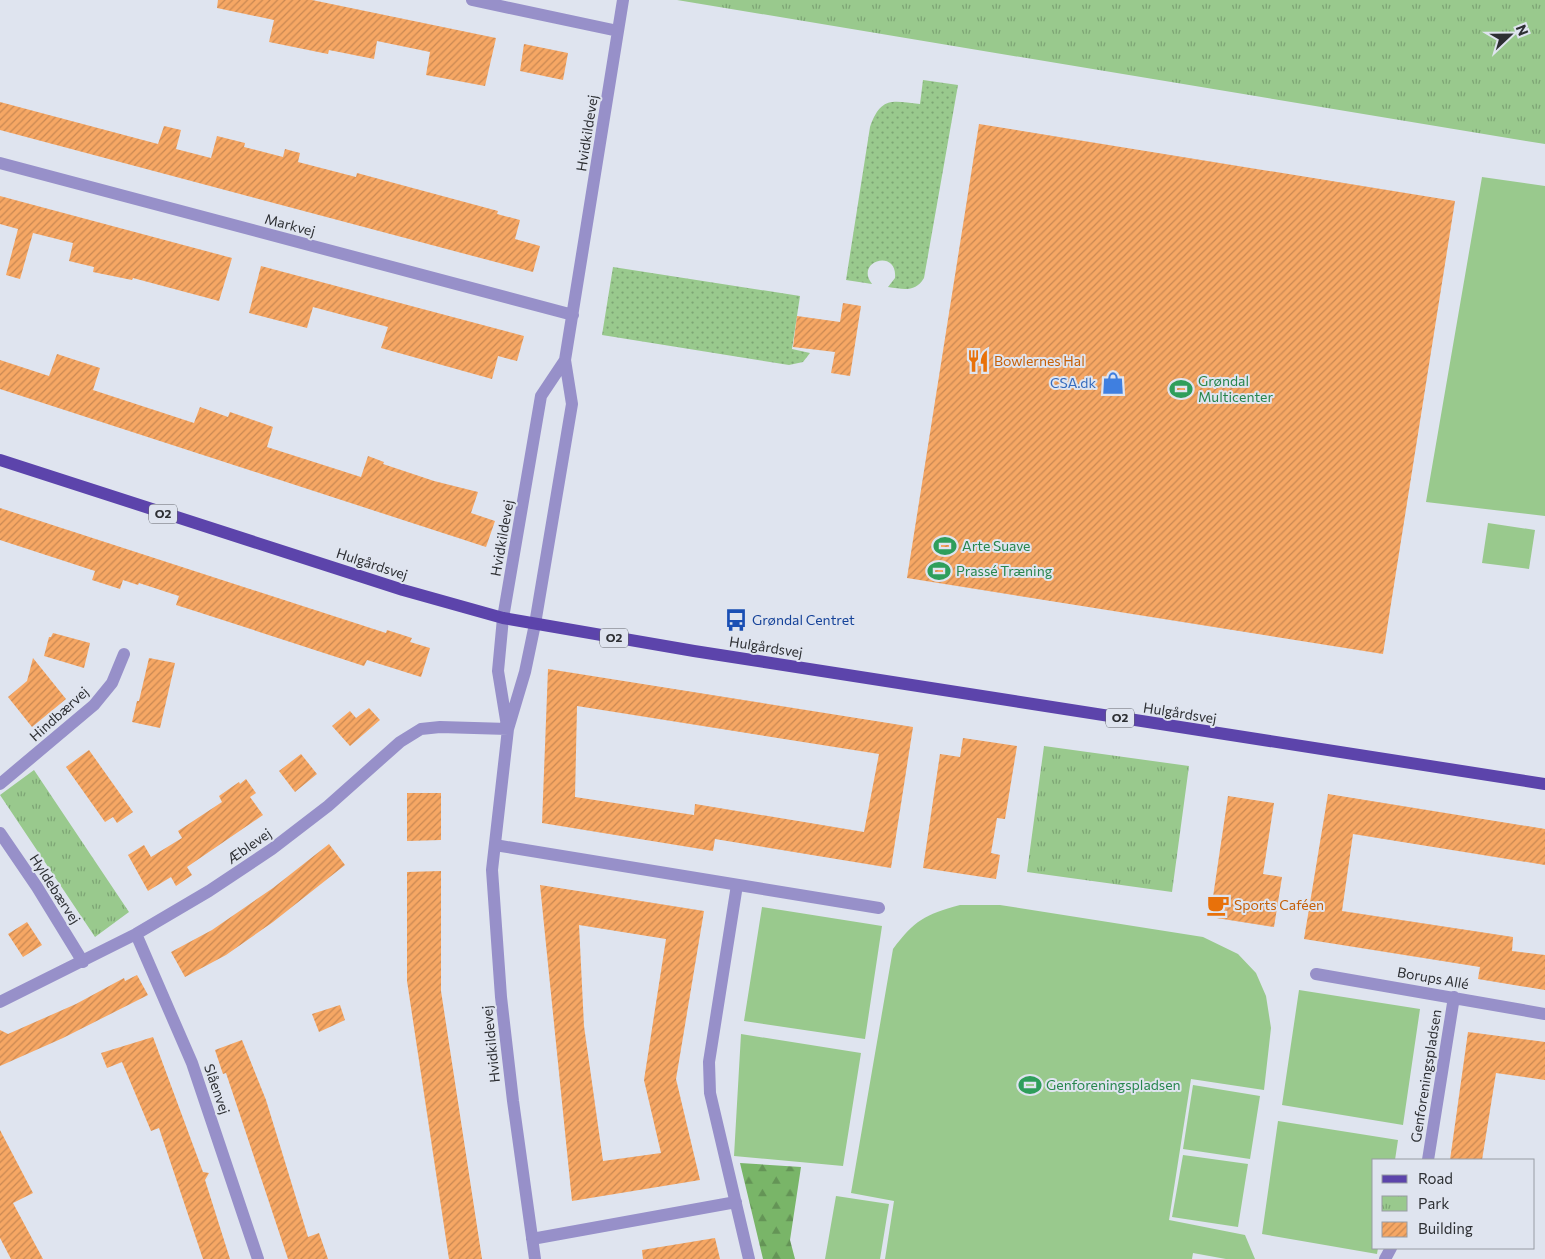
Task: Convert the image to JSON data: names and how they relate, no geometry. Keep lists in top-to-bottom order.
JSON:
{
  "streets": {
    "main road": ["O2", "Hulgårdsvej"],
    "street": [
      "Hvidkildevej",
      "Markvej",
      "Hindbærvej",
      "Æblevej",
      "Hyldebærvej",
      "Borups Allé",
      "Genforeningspladsen",
      "Slåenvej"
    ]
  },
  "crossings": [
    ["Hvidkildevej", "Markvej"],
    ["Hvidkildevej", "Hulgårdsvej"],
    ["Hvidkildevej", "Æblevej"],
    ["Æblevej", "Hyldebærvej"],
    ["Æblevej", "Slåenvej"],
    ["Borups Allé", "Genforeningspladsen"]
  ],
  "places": {
    "restaurant": ["Bowlernes Hal"],
    "shop": ["CSA.dk"],
    "sports": [
      "Grøndal Multicenter",
      "Arte Suave",
      "Prassé Træning",
      "Genforeningspladsen"
    ],
    "bus stop": ["Grøndal Centret"],
    "cafe": ["Sports Caféen"]
  },
  "legend": ["Road", "Park", "Building"],
  "north": "right"
}
